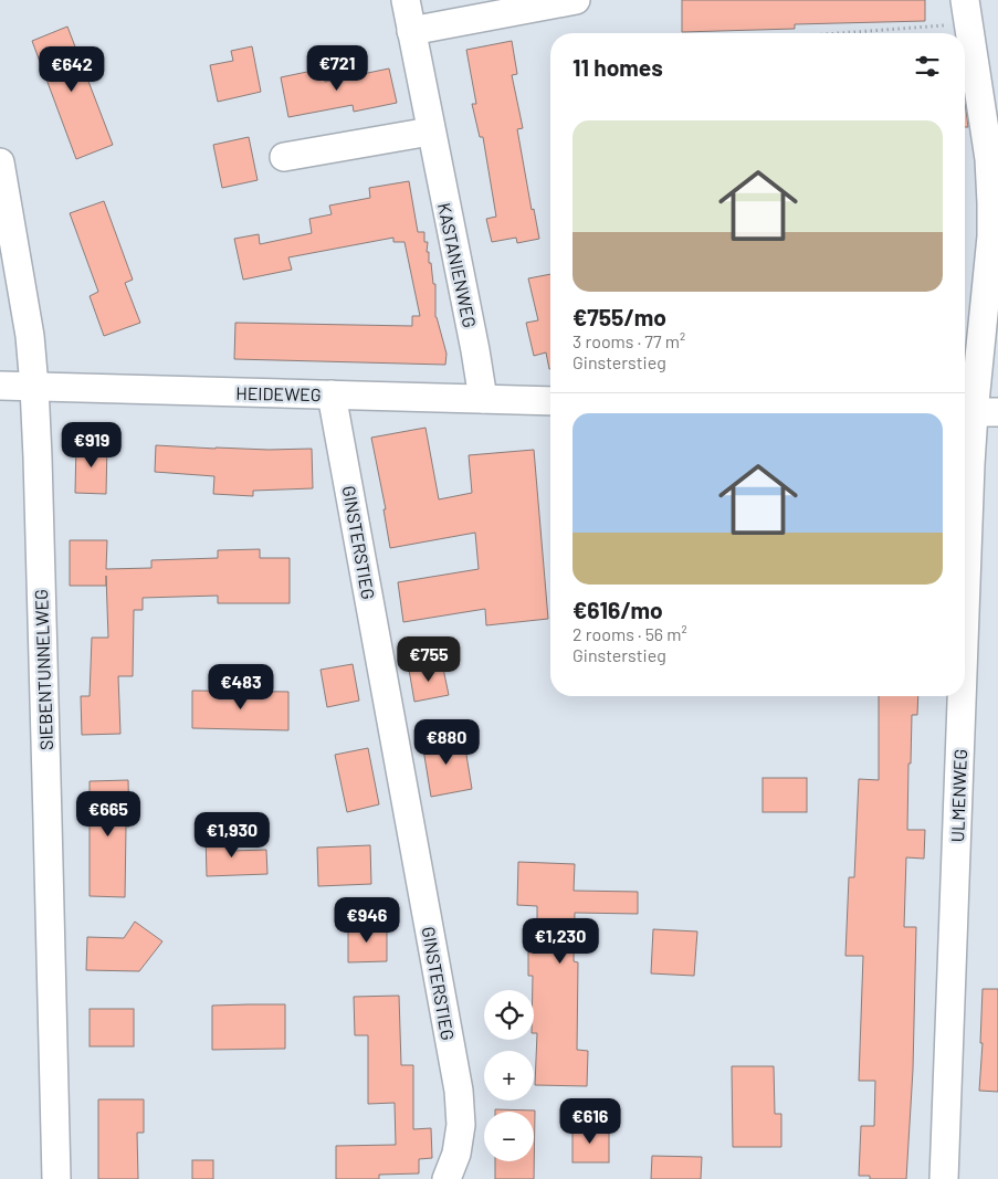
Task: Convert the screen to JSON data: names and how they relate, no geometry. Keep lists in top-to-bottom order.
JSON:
{
  "streets": {
    "street": [
      "KASTANIENWEG",
      "HEIDEWEG",
      "GINSTERSTIEG",
      "SIEBENTUNNELWEG",
      "ULMENWEG"
    ]
  },
  "crossings": [
    ["KASTANIENWEG", "HEIDEWEG"],
    ["HEIDEWEG", "GINSTERSTIEG"],
    ["HEIDEWEG", "SIEBENTUNNELWEG"]
  ],
  "page": {
    "heading": "11 homes",
    "price": [
      "€721",
      "€642",
      "€919",
      "€755",
      "€483",
      "€880",
      "€665",
      "€1,930",
      "€946",
      "€1,230",
      "€616"
    ],
    "list": [
      {
        "name": "€755/mo",
        "note": "3 rooms · 77 m² · Ginsterstieg"
      },
      {
        "name": "€616/mo",
        "note": "2 rooms · 56 m² · Ginsterstieg"
      }
    ],
    "map_buttons": ["+", "−"]
  }
}
